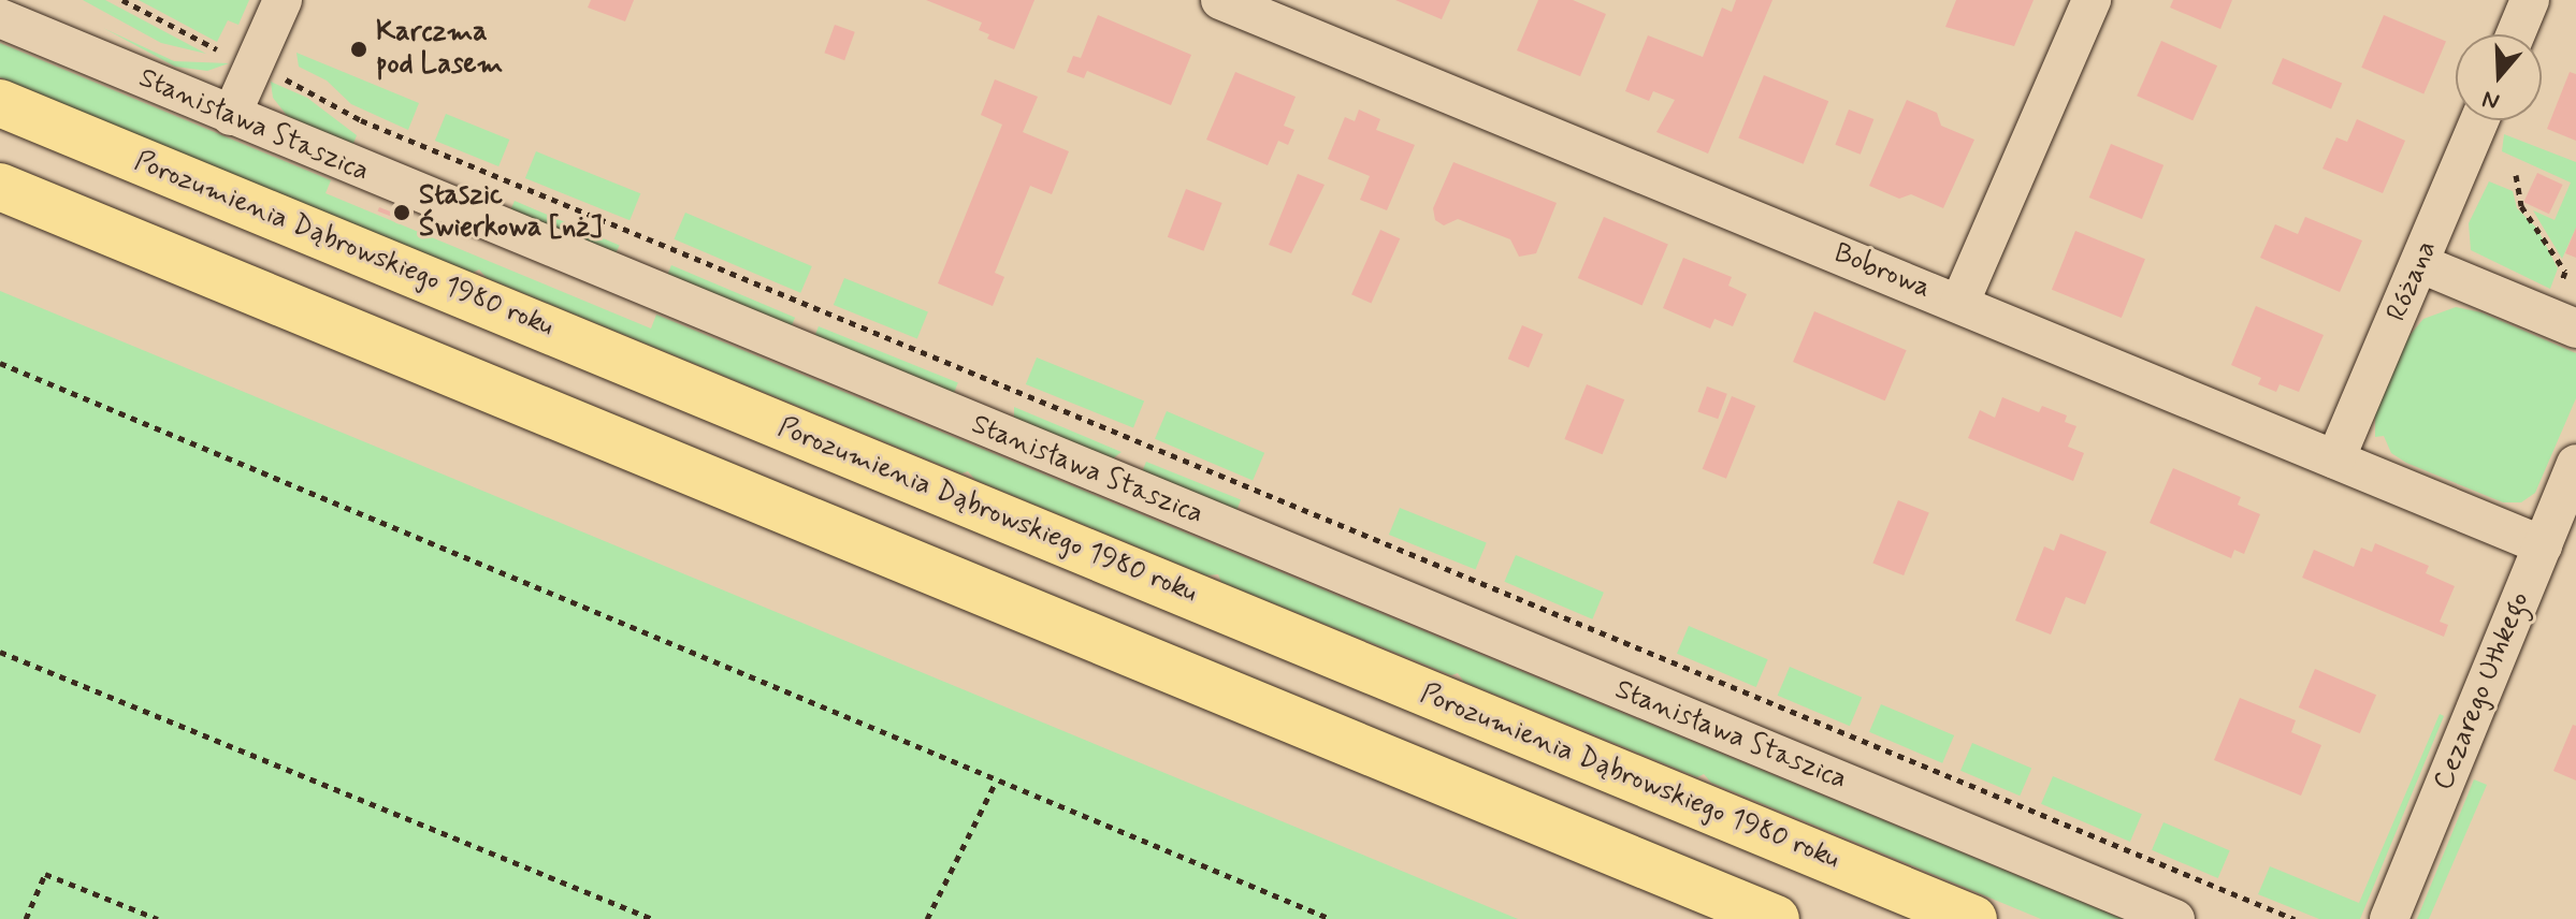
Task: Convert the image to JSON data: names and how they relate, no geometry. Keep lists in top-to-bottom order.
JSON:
{
  "streets": {
    "main road": ["Porozumienia Dąbrowskiego 1980 roku"],
    "street": [
      "Stanisława Staszica",
      "Bobrowa",
      "Różana",
      "Cezarego Uthkego"
    ]
  },
  "crossings": [
    ["Bobrowa", "Różana"],
    ["Bobrowa", "Cezarego Uthkego"]
  ],
  "places": ["Karczma pod Lasem", "Staszic Świerkowa [nż]"],
  "north": "bottom"
}
